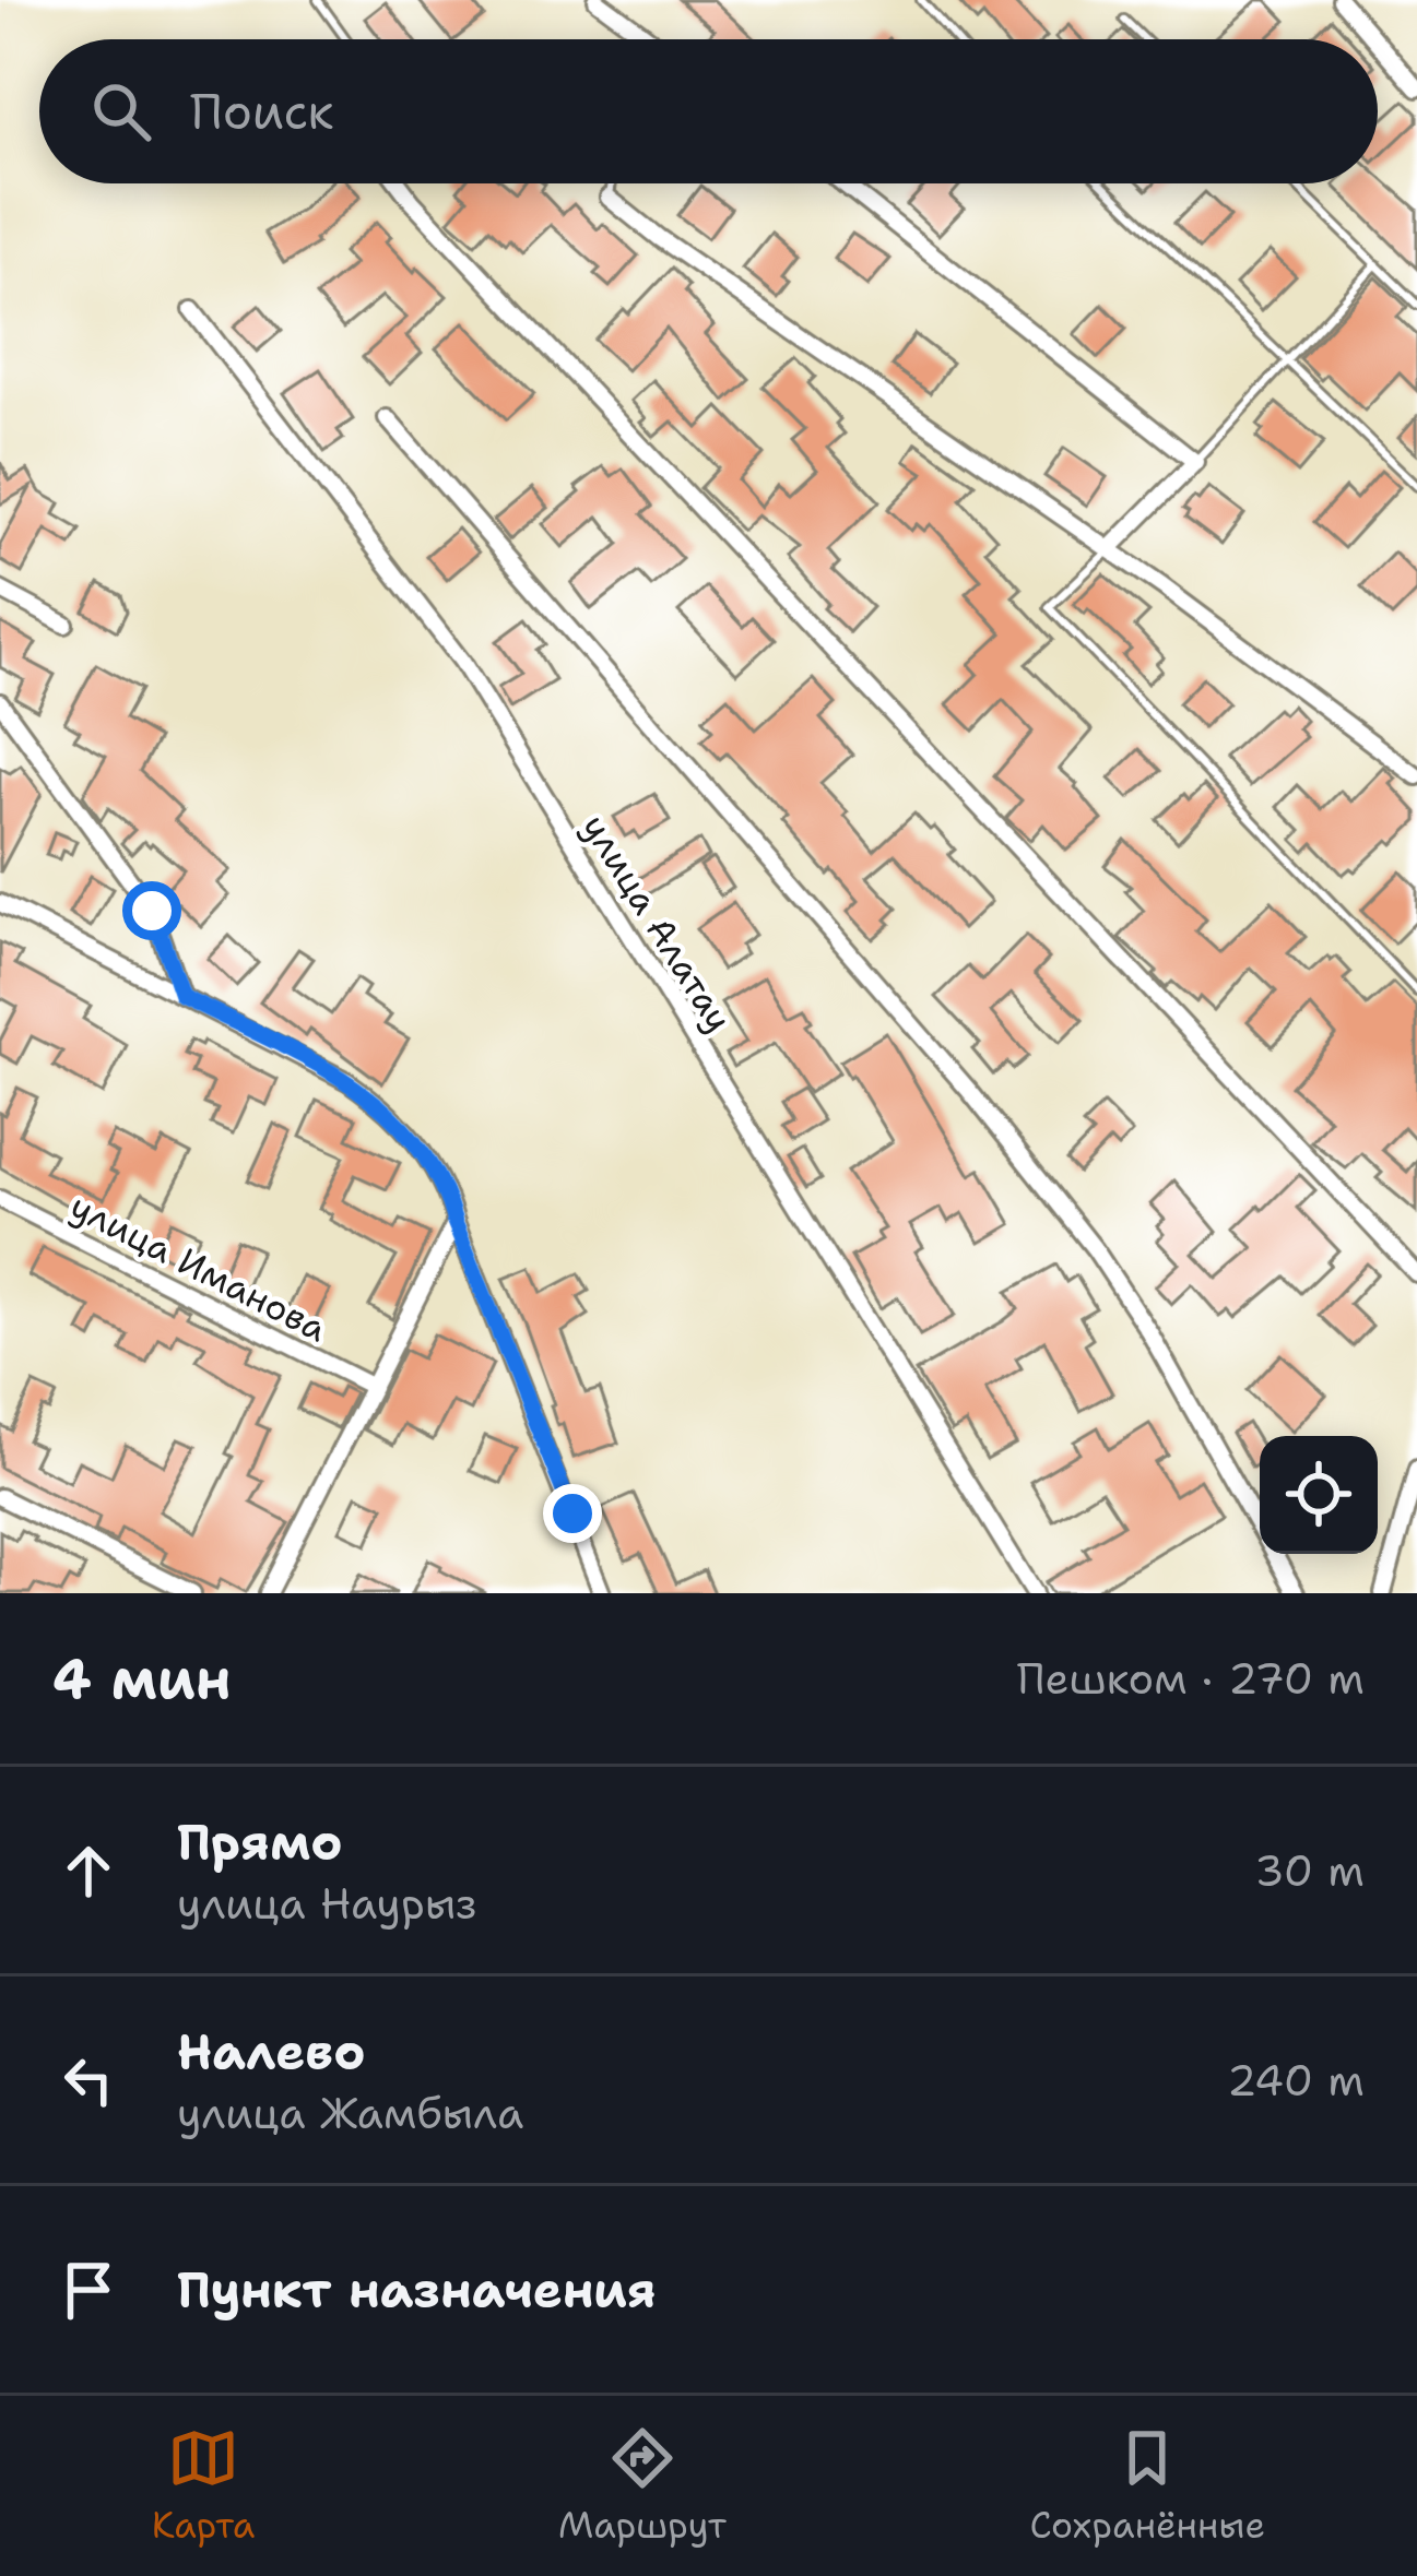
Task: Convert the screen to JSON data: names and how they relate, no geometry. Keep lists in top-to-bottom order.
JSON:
{
  "streets": {
    "street": ["улица Алатау", "улица Иманова"]
  },
  "page": {
    "search": "Поиск",
    "heading": ["4 мин", "Пешком · 270 m"],
    "list": [
      ["Прямо", "улица Наурыз", "30 m"],
      ["Налево", "улица Жамбыла", "240 m"],
      "Пункт назначения"
    ],
    "nav": ["Карта", "Маршрут", "Сохранённые"]
  }
}
